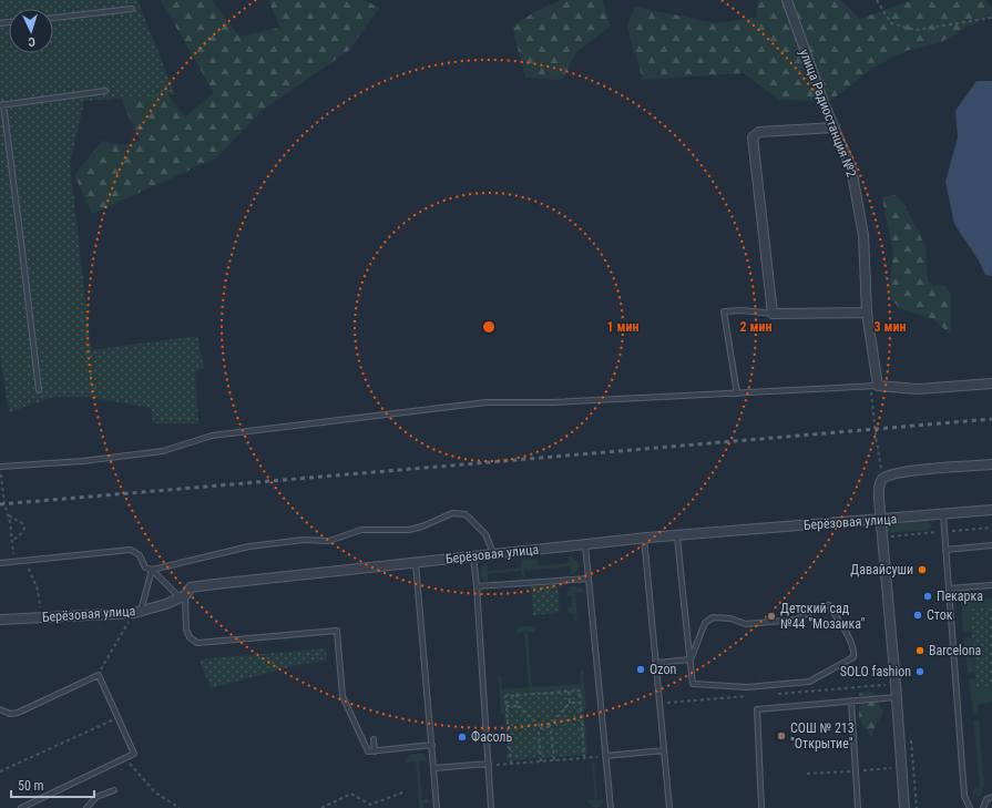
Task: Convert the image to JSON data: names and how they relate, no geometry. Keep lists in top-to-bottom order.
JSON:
{
  "streets": {
    "street": ["улица Радиостанция №2", "Берёзовая улица"]
  },
  "places": [
    "Давайсуши",
    "Пекарка",
    "Сток",
    "Детский сад №44 \"Мозаика\"",
    "Barcelona",
    "Ozon",
    "SOLO fashion",
    "СОШ № 213 \"Открытие\"",
    "Фасоль"
  ],
  "scale_bar": "50 m",
  "north": "bottom",
  "rings": ["1 мин", "2 мин", "3 мин"]
}
